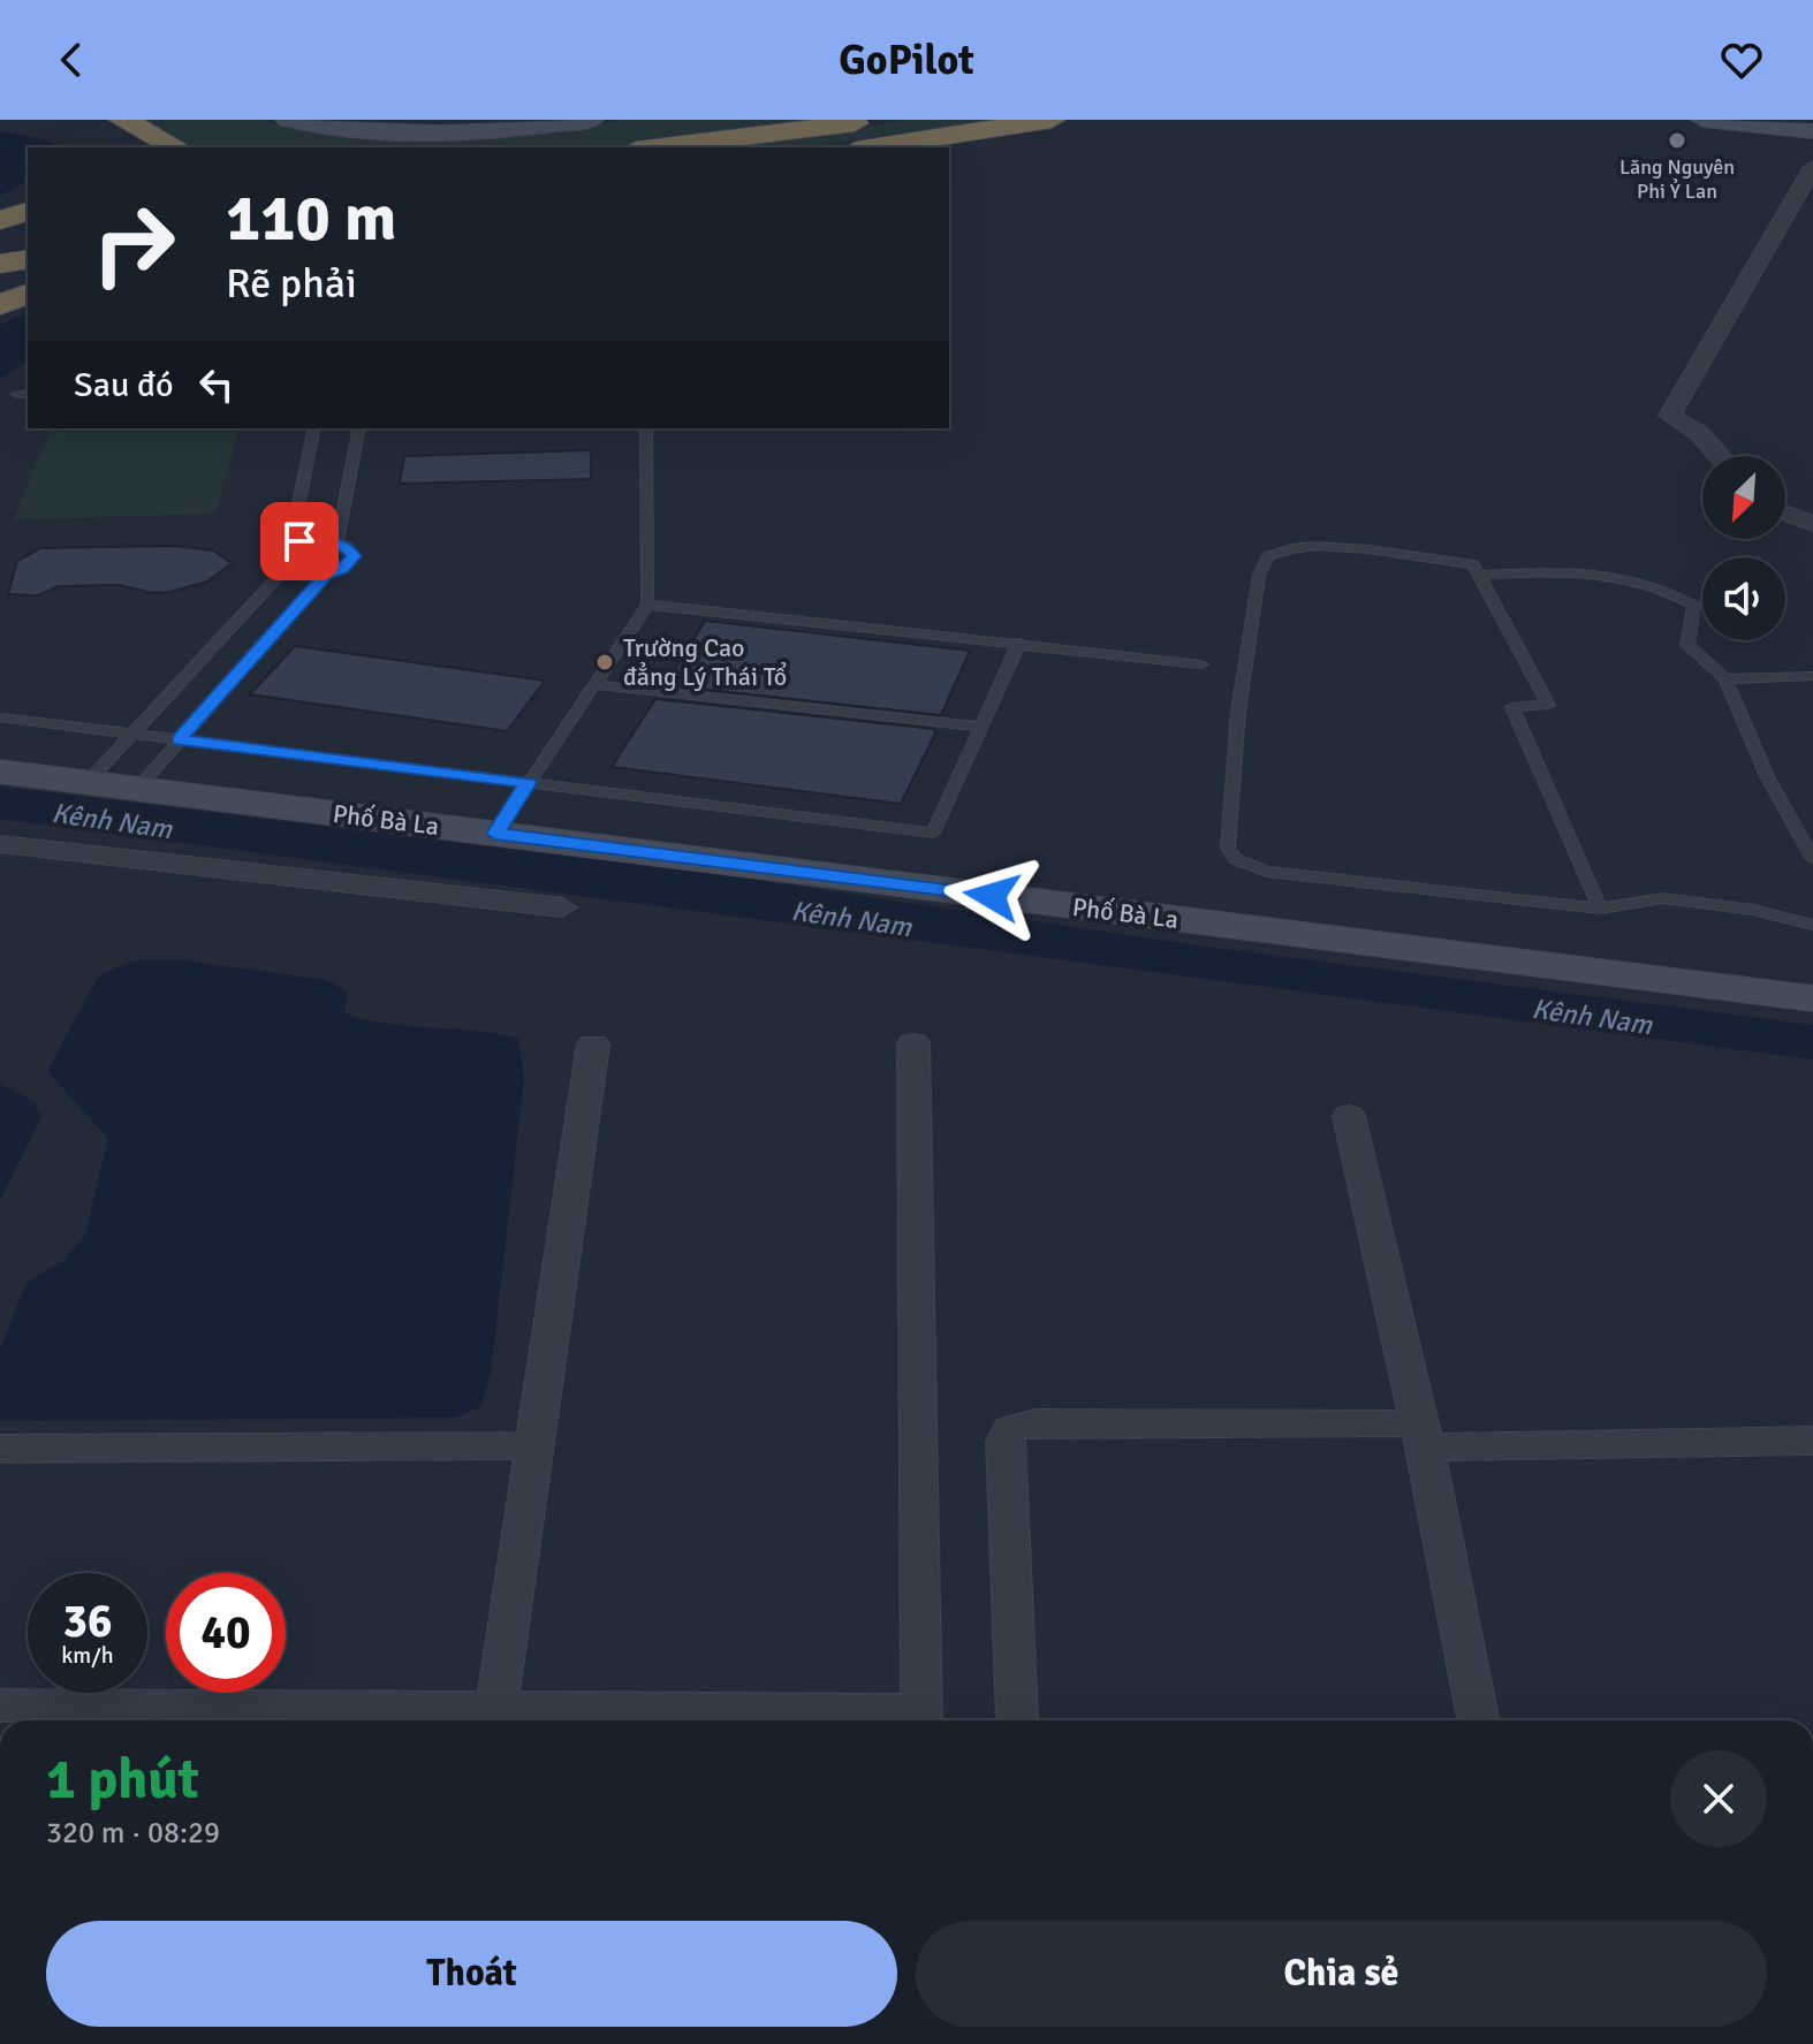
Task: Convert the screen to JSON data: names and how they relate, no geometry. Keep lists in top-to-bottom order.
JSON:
{
  "streets": {
    "street": ["Phố Bà La"]
  },
  "water": ["Kênh Nam"],
  "places": ["Lăng Nguyên Phi Ỷ Lan", "Trường Cao đẳng Lý Thái Tổ"],
  "north": "bottom left",
  "page": {
    "header": "GoPilot",
    "turn": ["110 m", "Rẽ phải"],
    "then": "Sau đó",
    "speed": "36 km/h",
    "limit": "40",
    "heading": ["1 phút", "320 m · 08:29"],
    "buttons": ["Thoát", "Chia sẻ"]
  }
}
